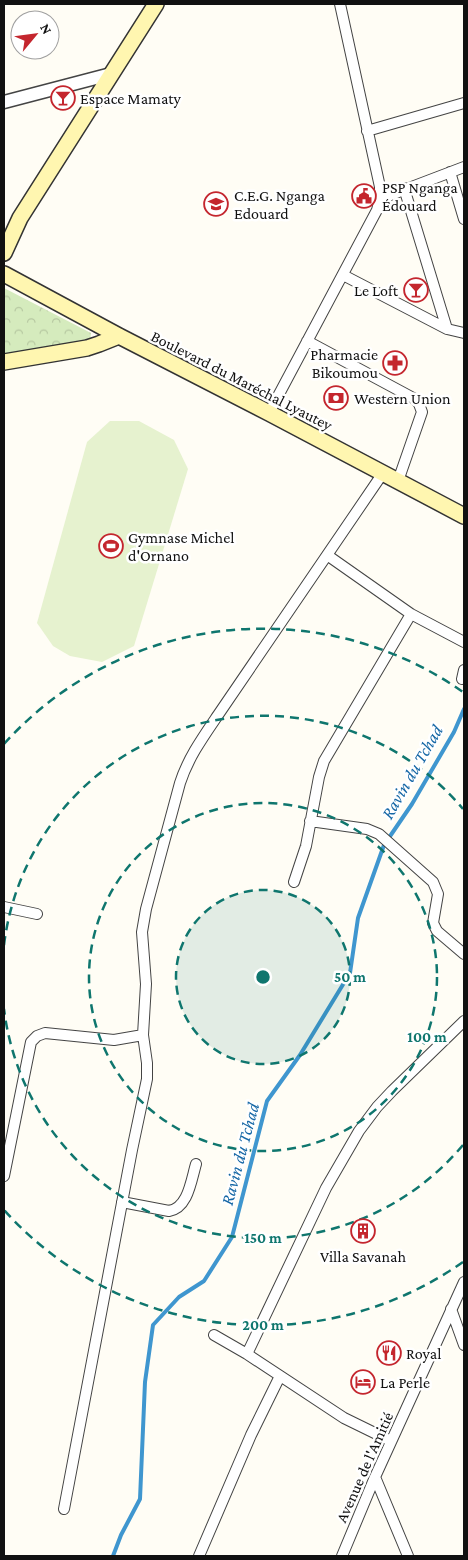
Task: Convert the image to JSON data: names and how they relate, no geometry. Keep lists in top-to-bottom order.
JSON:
{
  "streets": {
    "main road": ["Boulevard du Maréchal Lyautey"],
    "street": ["Avenue de l'Amitié"]
  },
  "water": ["Ravin du Tchad"],
  "places": {
    "bar": ["Espace Mamaty", "Le Loft"],
    "public building": ["PSP Nganga Édouard"],
    "school or university": ["C.E.G. Nganga Edouard"],
    "pharmacy": ["Pharmacie Bikoumou"],
    "bank": ["Western Union"],
    "sports": ["Gymnase Michel d'Ornano"],
    "building": ["Villa Savanah"],
    "restaurant": ["Royal"],
    "hotel": ["La Perle"]
  },
  "north": "top right",
  "rings": [
    "50 m",
    "100 m",
    "150 m",
    "200 m"
  ]
}
